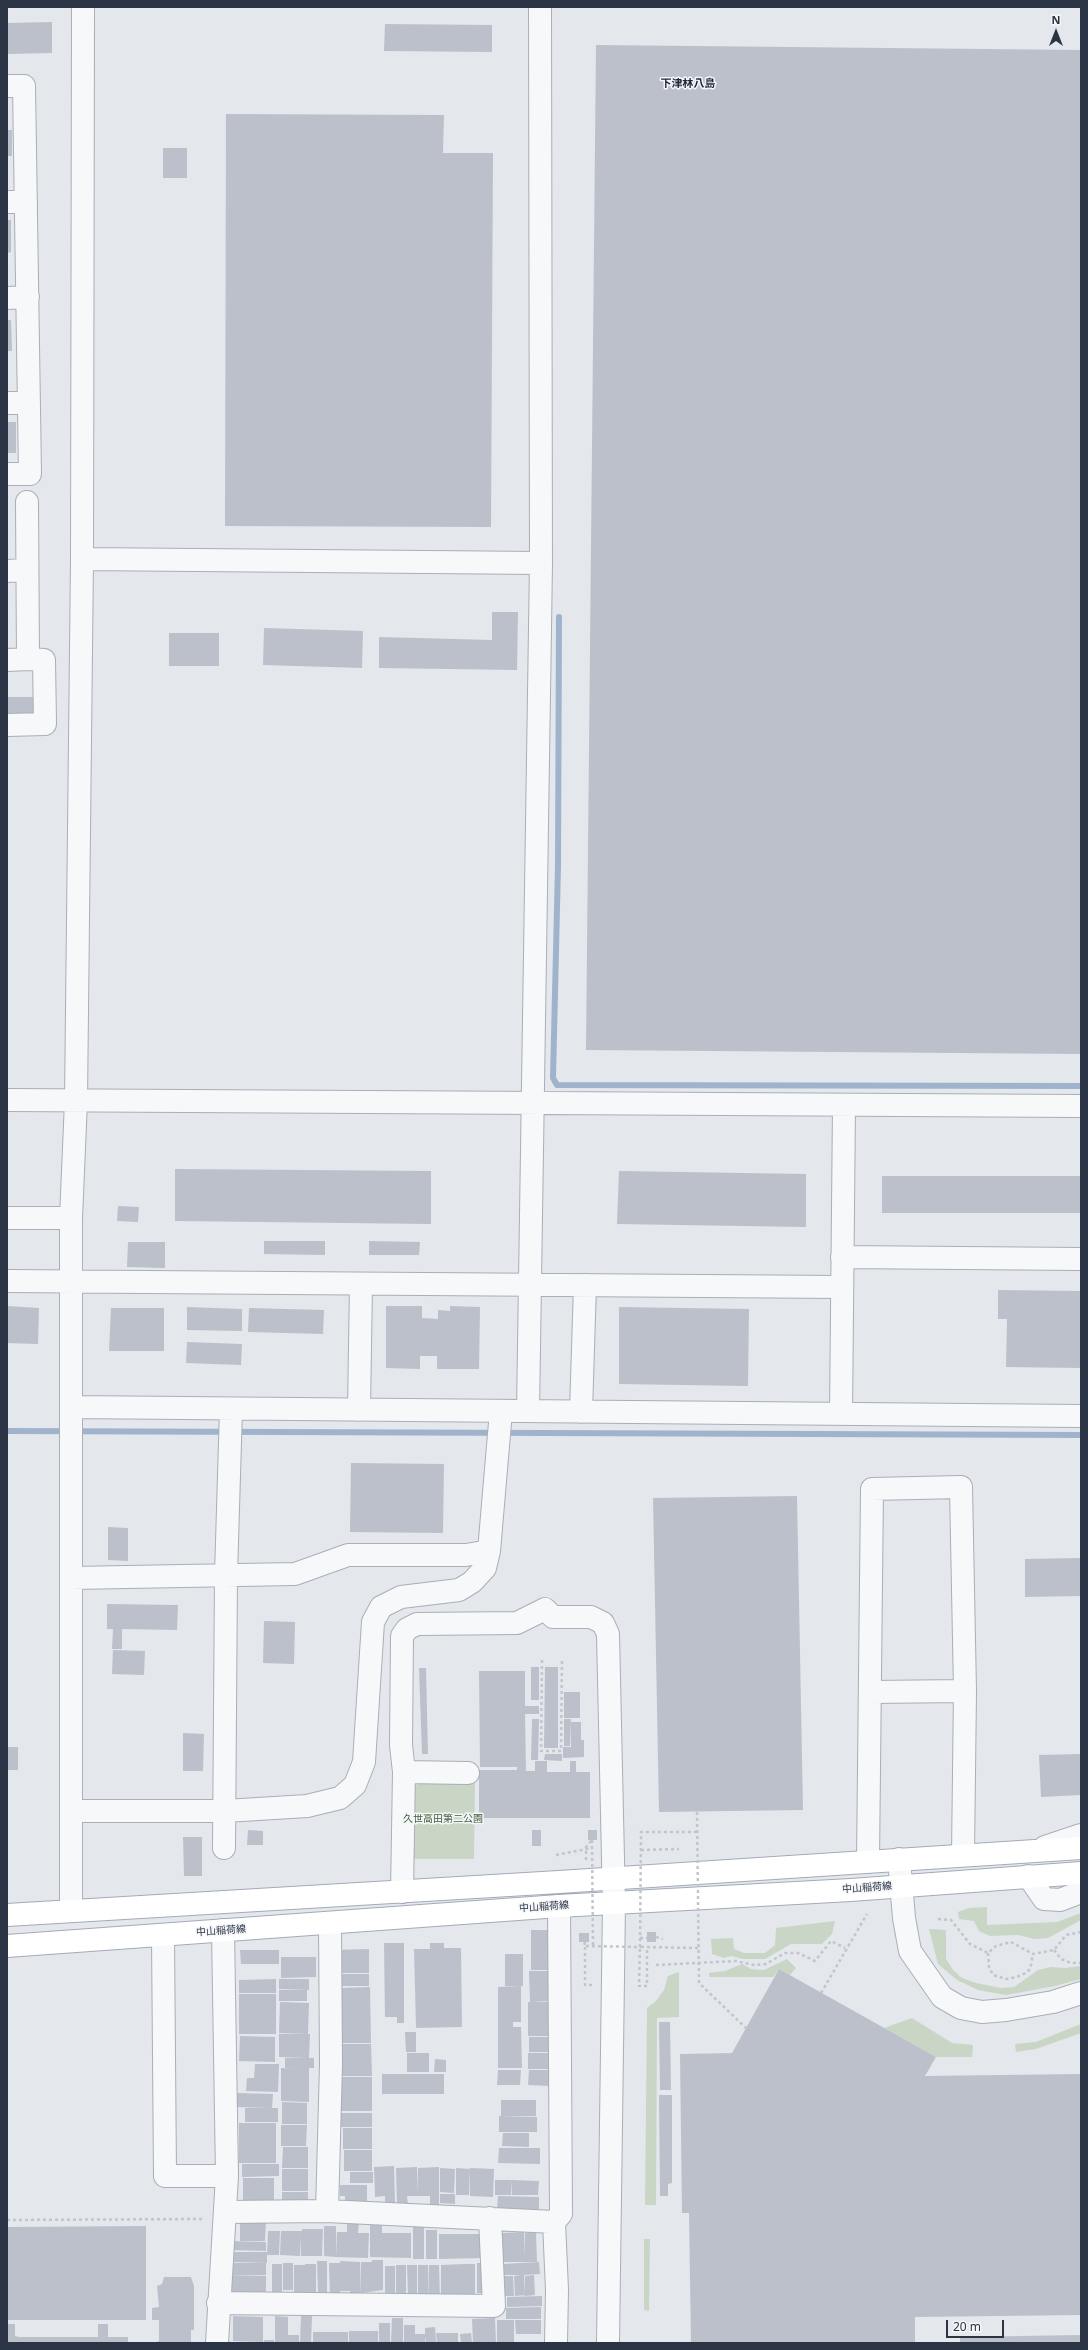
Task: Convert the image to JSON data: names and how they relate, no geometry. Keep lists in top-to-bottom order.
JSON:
{
  "streets": {
    "main road": ["中山稲荷線"]
  },
  "districts": ["下津林八島"],
  "parks": ["久世高田第二公園"],
  "scale_bar": "20 m",
  "north": "top"
}
